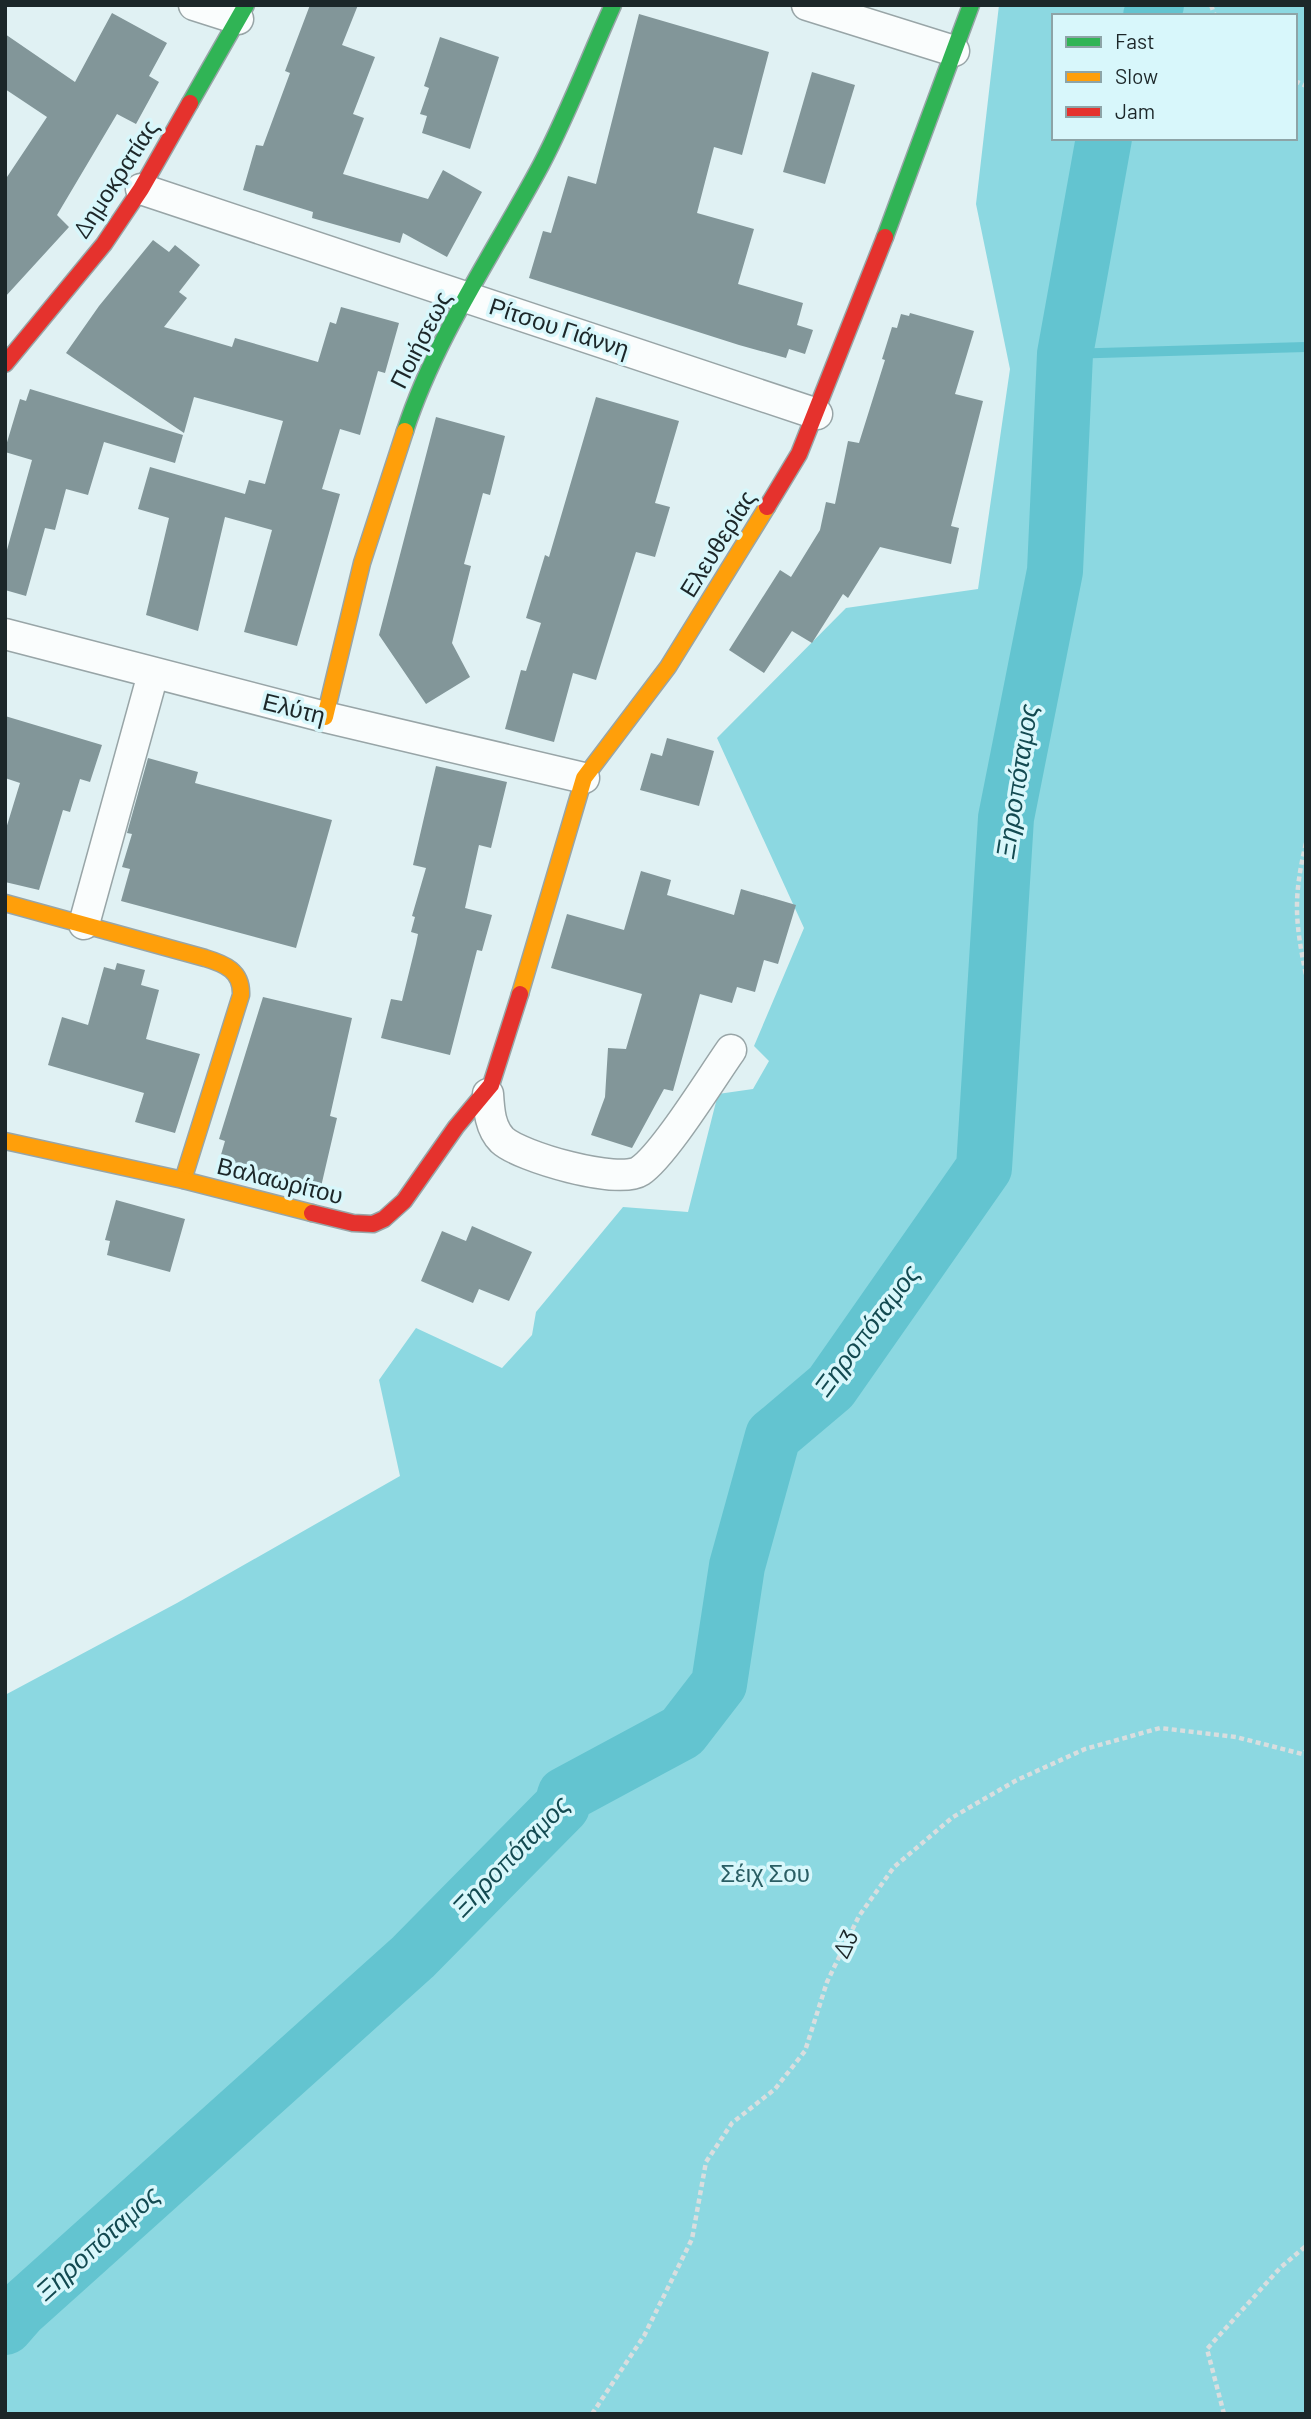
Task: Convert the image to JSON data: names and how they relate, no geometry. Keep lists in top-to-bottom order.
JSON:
{
  "streets": {
    "street": [
      "Δημοκρατίας",
      "Ρίτσου Γιάννη",
      "Ποιήσεως",
      "Ελευθερίας",
      "Ελύτη",
      "Βαλαωρίτου"
    ],
    "path": ["Δ3"]
  },
  "crossings": [
    ["Δημοκρατίας", "Ρίτσου Γιάννη"],
    ["Ρίτσου Γιάννη", "Ποιήσεως"],
    ["Ρίτσου Γιάννη", "Ελευθερίας"],
    ["Ποιήσεως", "Ελύτη"],
    ["Ελευθερίας", "Ελύτη"],
    ["Ελευθερίας", "Βαλαωρίτου"]
  ],
  "water": ["Ξηροπόταμος"],
  "parks": ["Σέιχ Σου"],
  "legend": ["Fast", "Slow", "Jam"]
}
